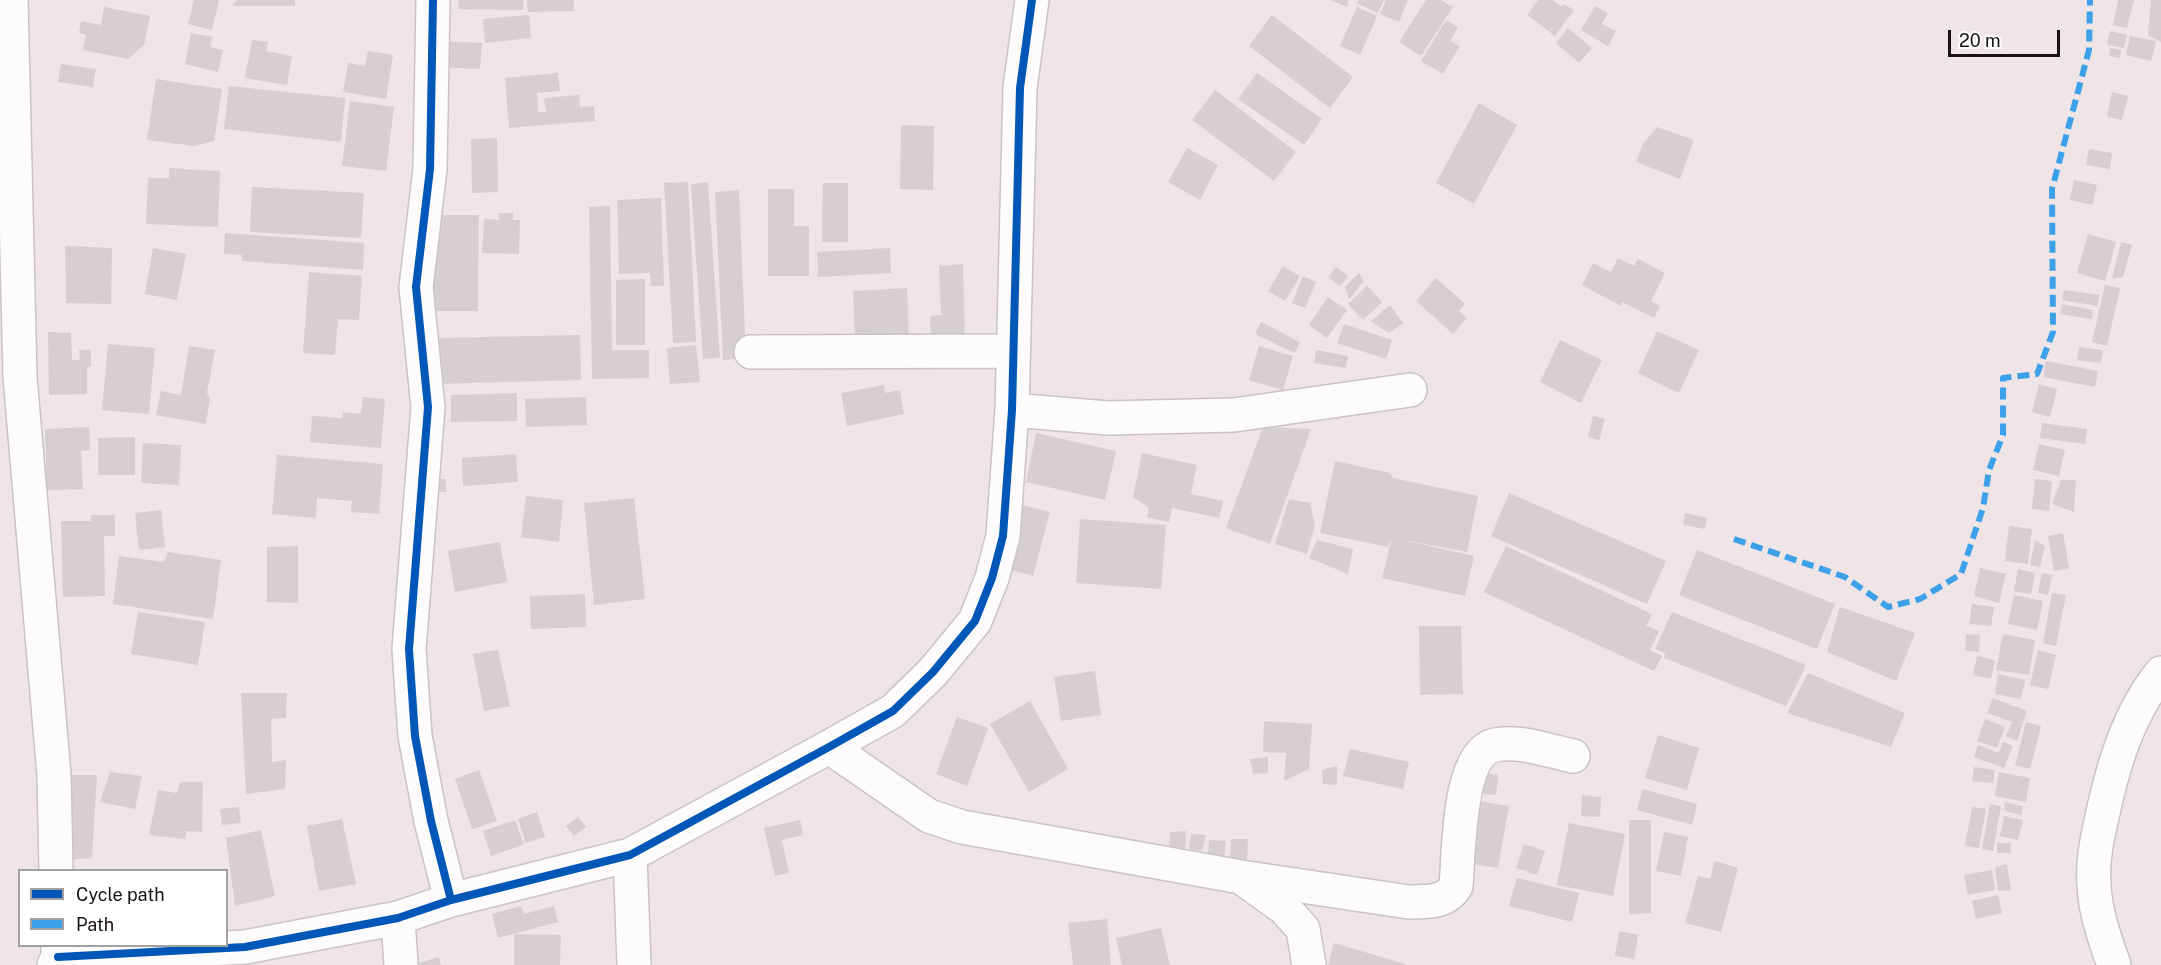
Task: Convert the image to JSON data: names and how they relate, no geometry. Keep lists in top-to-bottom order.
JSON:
{
  "legend": ["Cycle path", "Path"],
  "scale_bar": "20 m"
}
